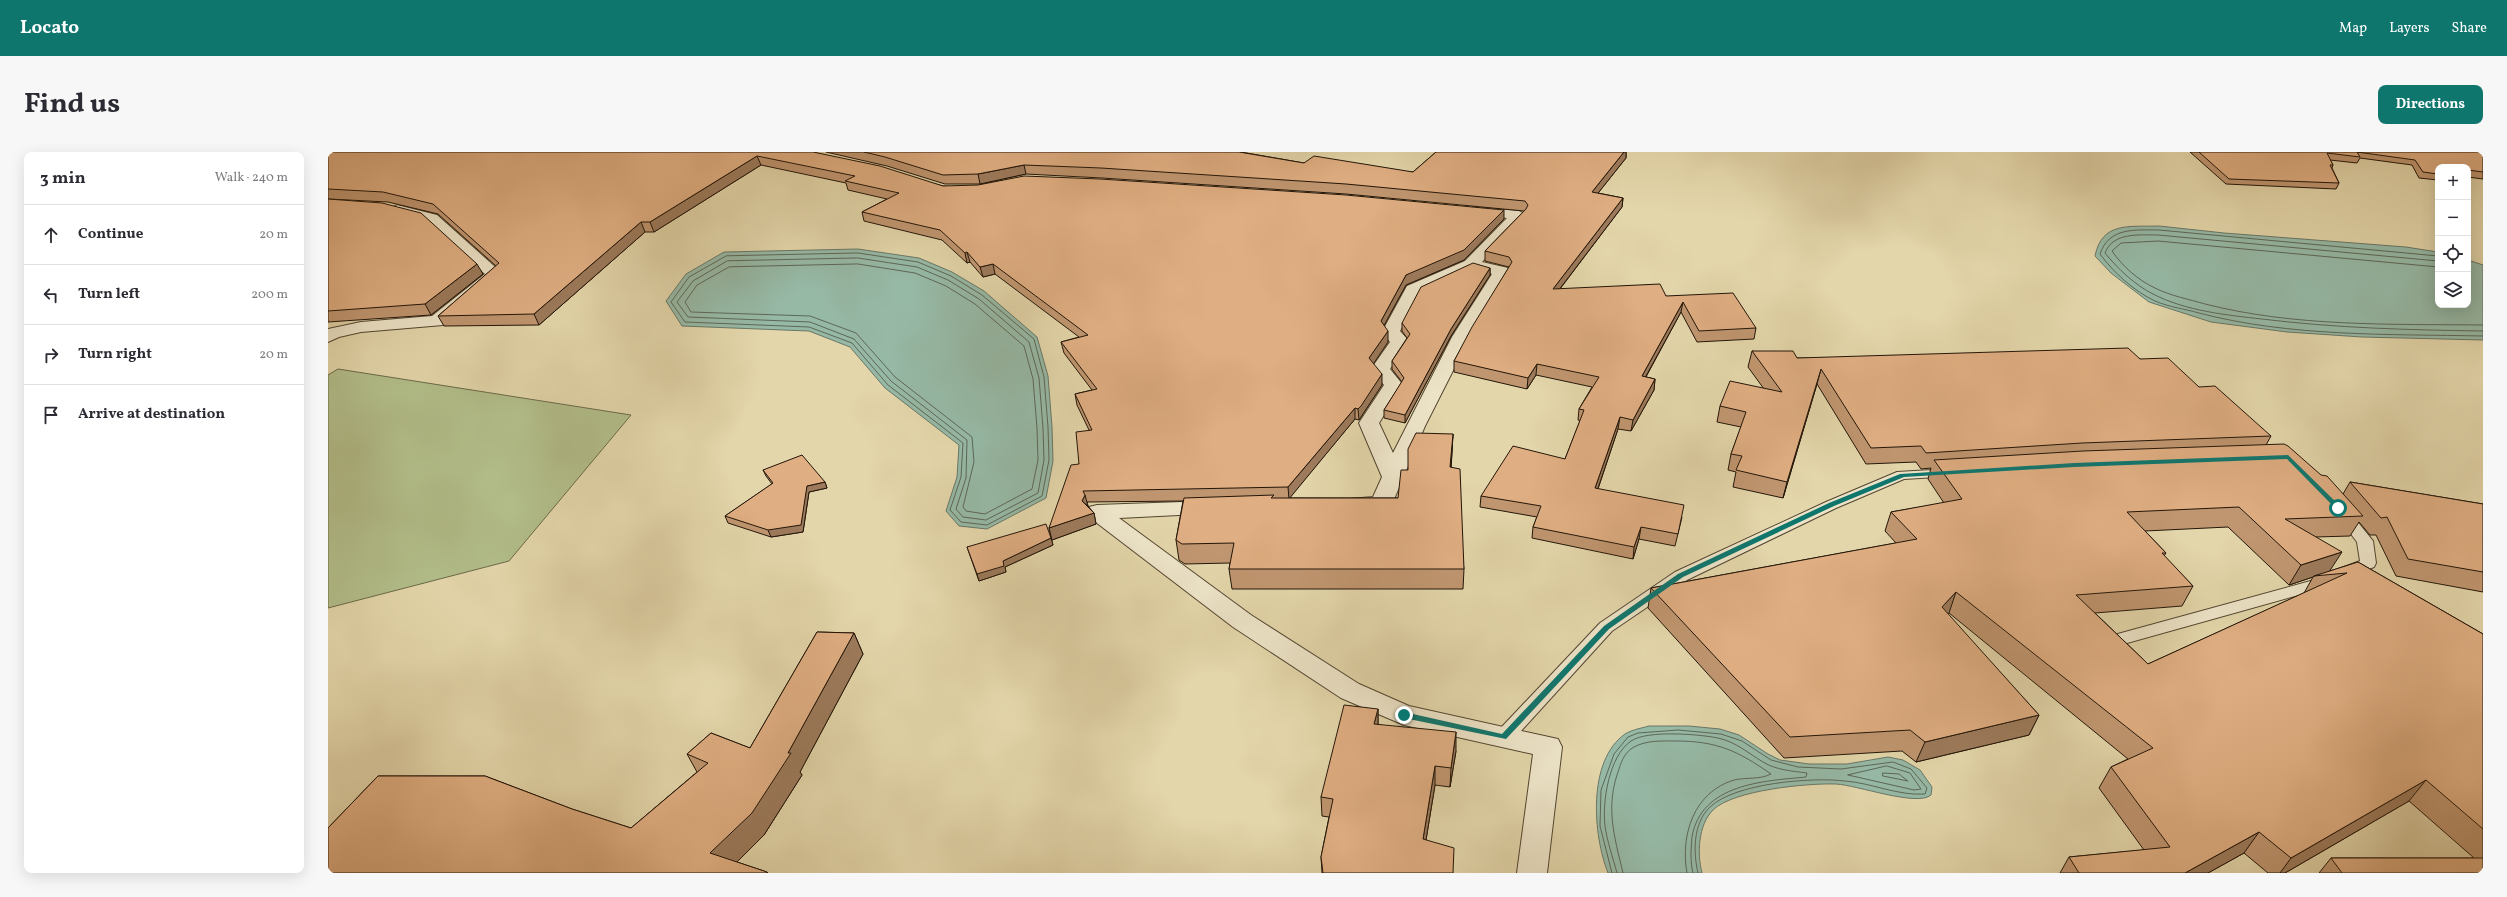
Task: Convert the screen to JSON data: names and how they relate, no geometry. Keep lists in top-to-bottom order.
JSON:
{
  "page": {
    "header": "Locato",
    "nav": ["Map", "Layers", "Share"],
    "title": "Find us",
    "buttons": "Directions",
    "heading": ["3 min", "Walk · 240 m"],
    "map_buttons": ["+", "−"],
    "list": [
      ["Continue", "20 m"],
      ["Turn left", "200 m"],
      ["Turn right", "20 m"],
      "Arrive at destination"
    ]
  }
}
